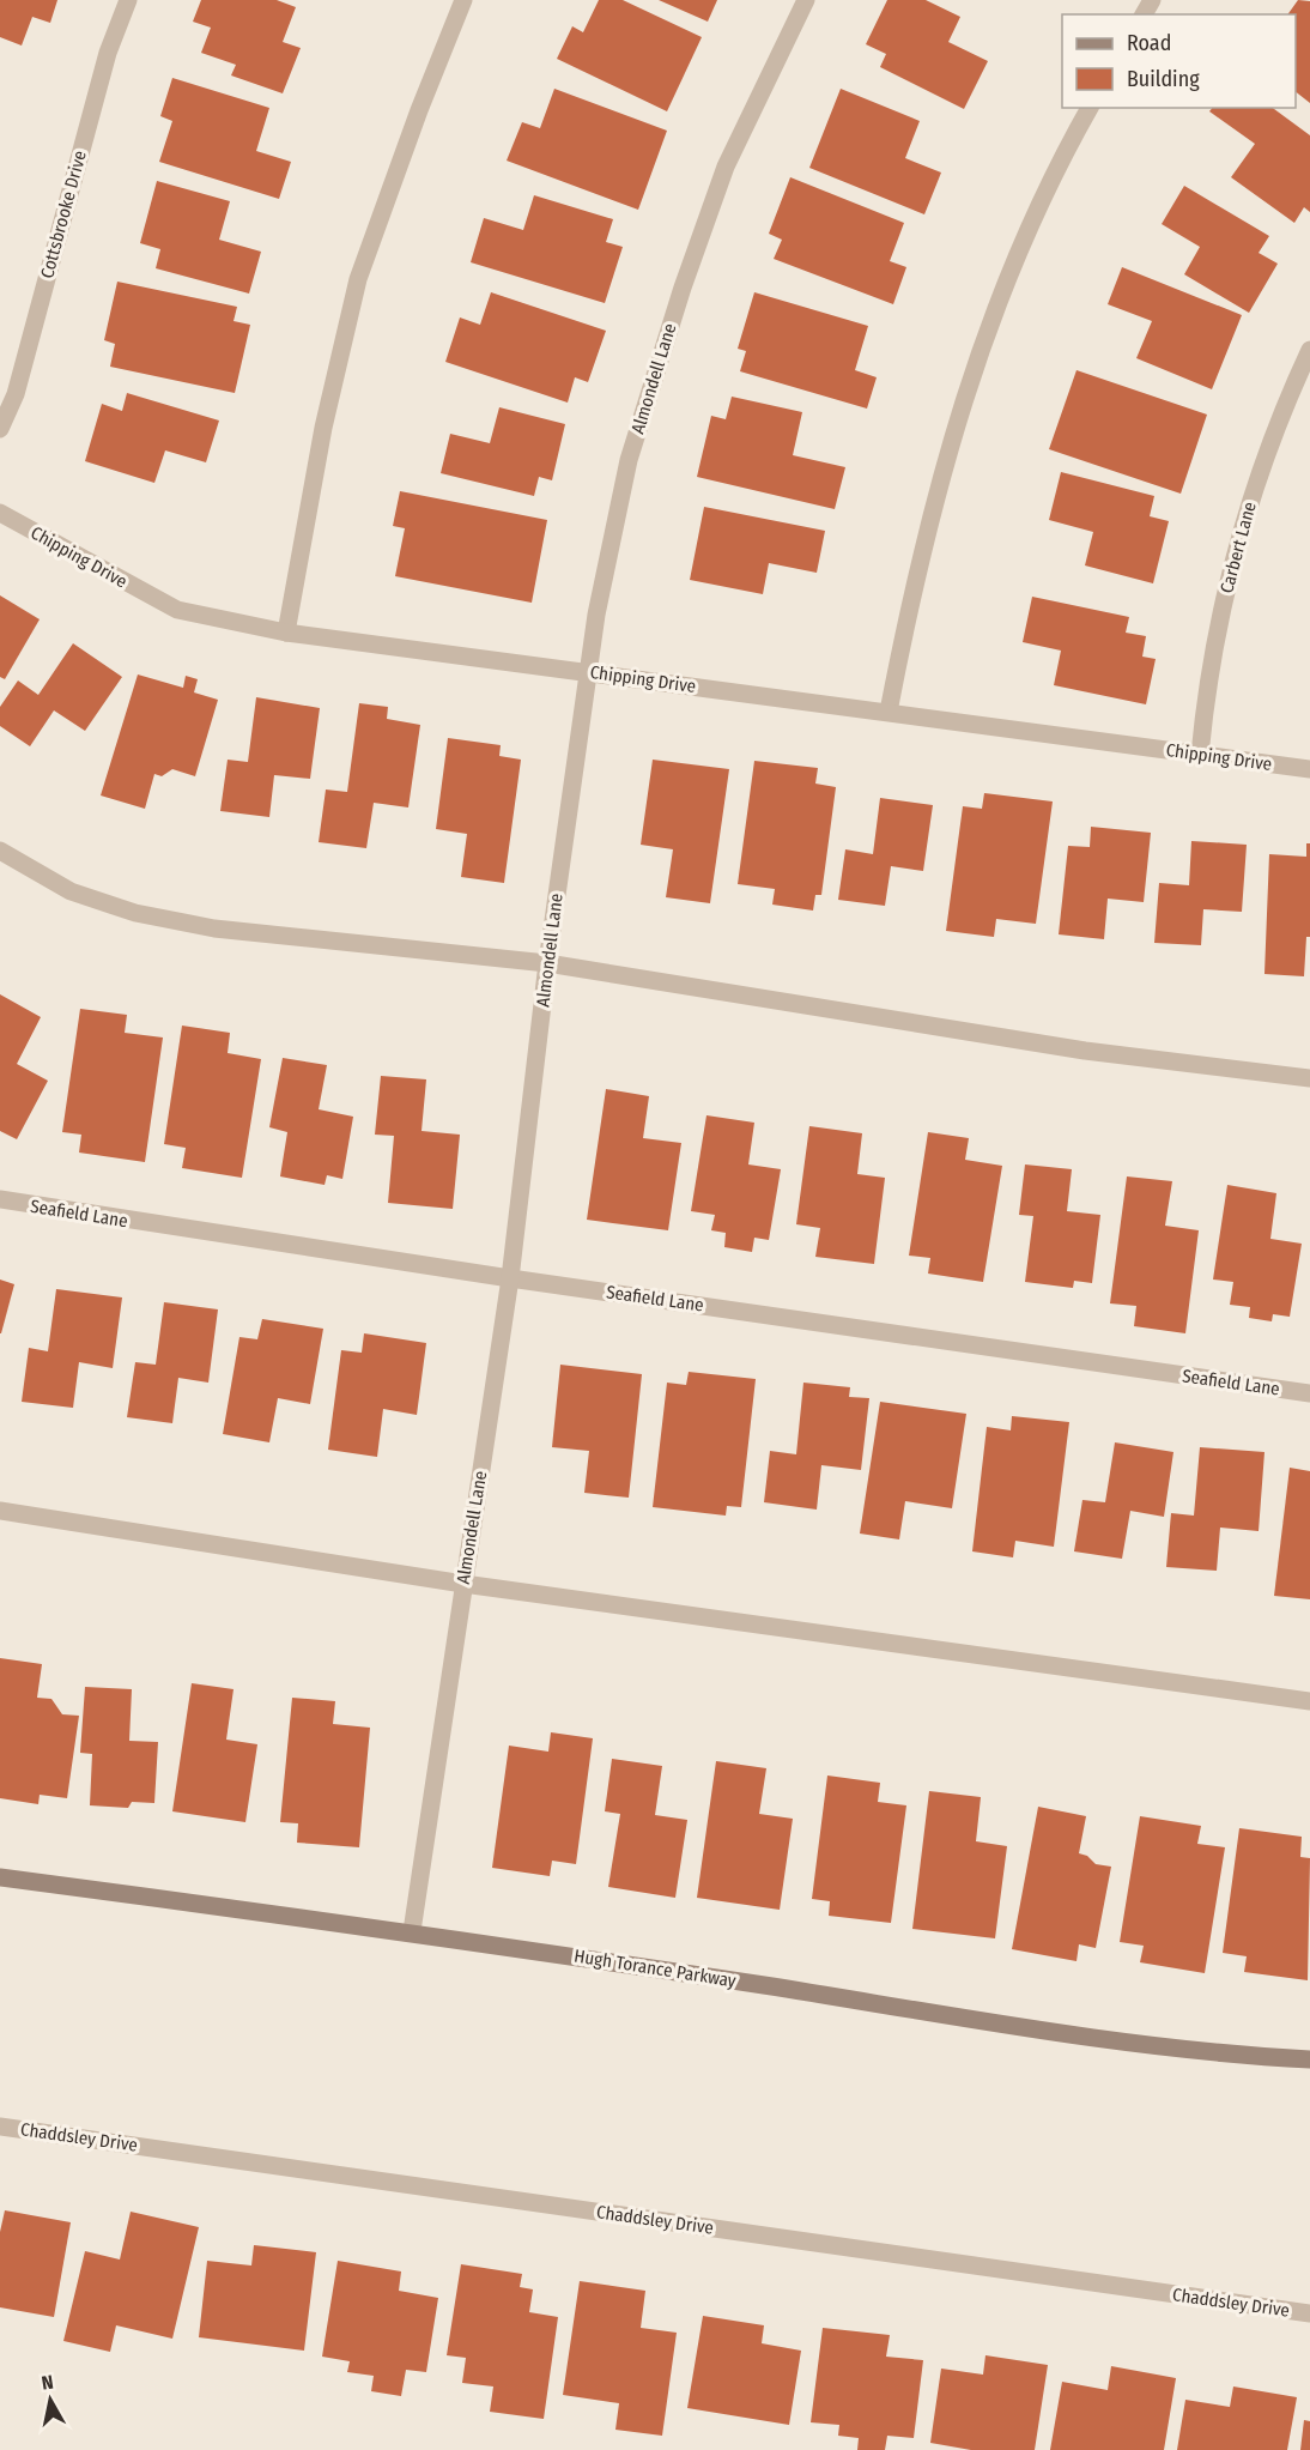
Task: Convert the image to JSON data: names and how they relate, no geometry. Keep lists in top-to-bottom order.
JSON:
{
  "streets": {
    "street": [
      "Cottsbrooke Drive",
      "Almondell Lane",
      "Carbert Lane",
      "Chipping Drive",
      "Seafield Lane",
      "Hugh Torance Parkway",
      "Chaddsley Drive"
    ]
  },
  "crossings": [
    ["Almondell Lane", "Chipping Drive"],
    ["Almondell Lane", "Seafield Lane"],
    ["Almondell Lane", "Hugh Torance Parkway"],
    ["Carbert Lane", "Chipping Drive"]
  ],
  "legend": ["Road", "Building"],
  "north": "top"
}
